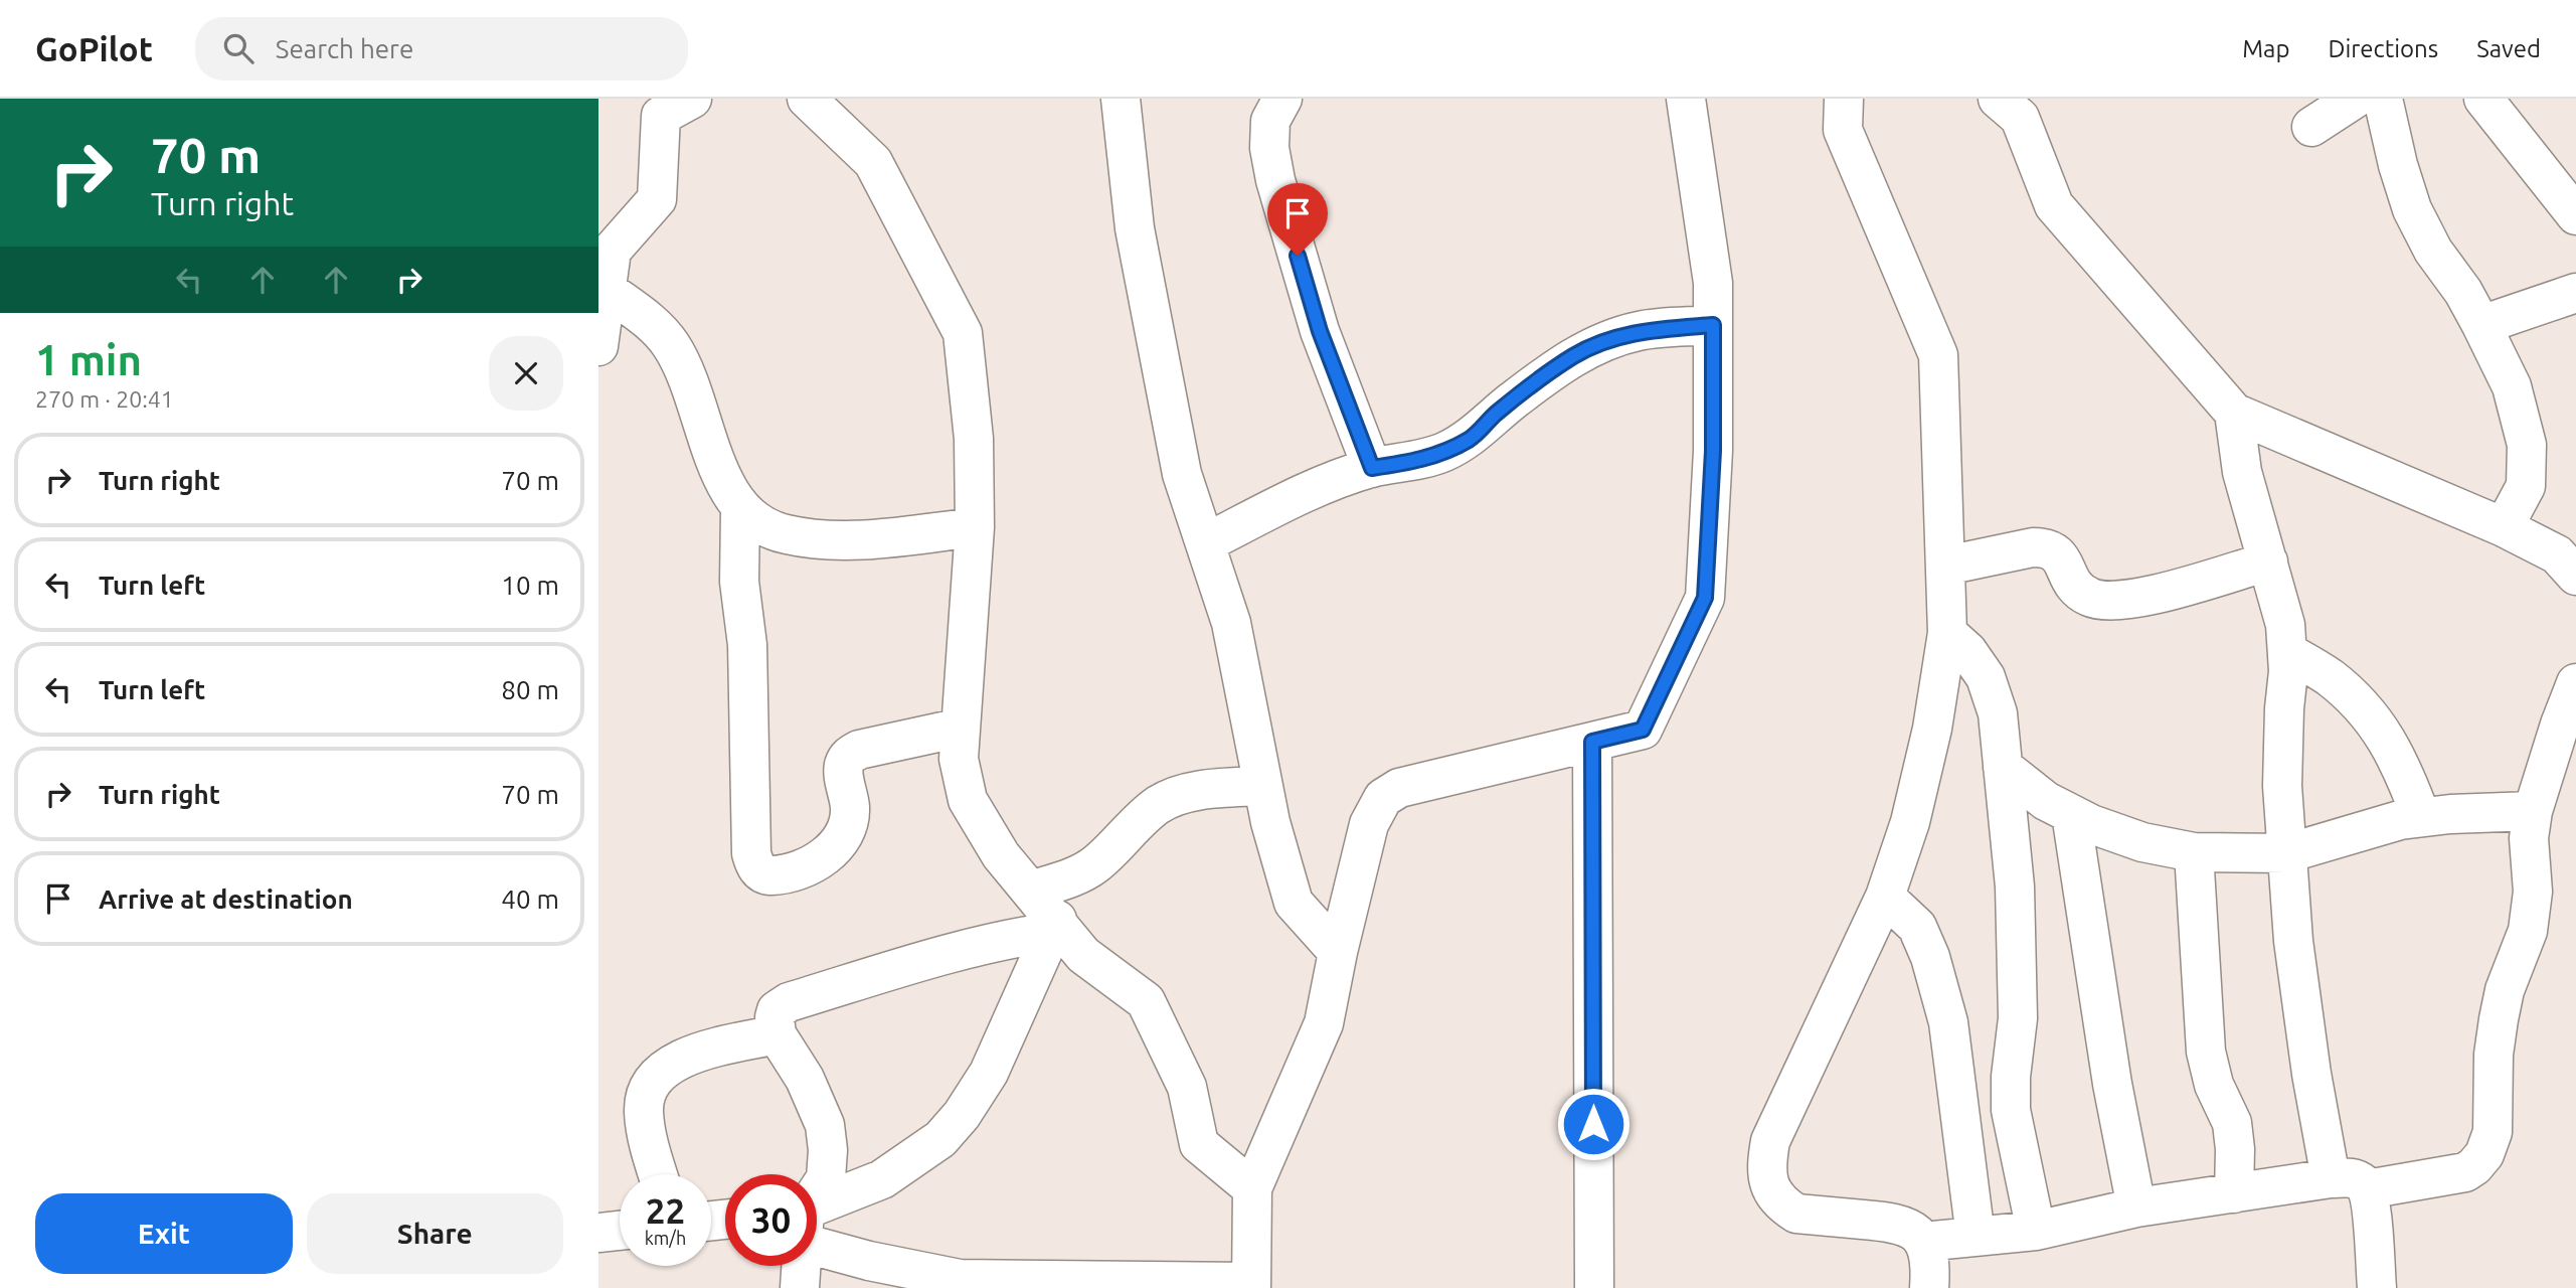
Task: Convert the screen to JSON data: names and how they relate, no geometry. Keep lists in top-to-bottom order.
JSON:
{
  "page": {
    "header": "GoPilot",
    "search": "Search here",
    "nav": ["Map", "Directions", "Saved"],
    "turn": ["70 m", "Turn right"],
    "heading": ["1 min", "270 m · 20:41"],
    "list": [
      {
        "name": "Turn right",
        "value": "70 m"
      },
      {
        "name": "Turn left",
        "value": "10 m"
      },
      {
        "name": "Turn left",
        "value": "80 m"
      },
      {
        "name": "Turn right",
        "value": "70 m"
      },
      {
        "name": "Arrive at destination",
        "value": "40 m"
      }
    ],
    "speed": "22 km/h",
    "limit": "30",
    "buttons": ["Exit", "Share"]
  }
}
